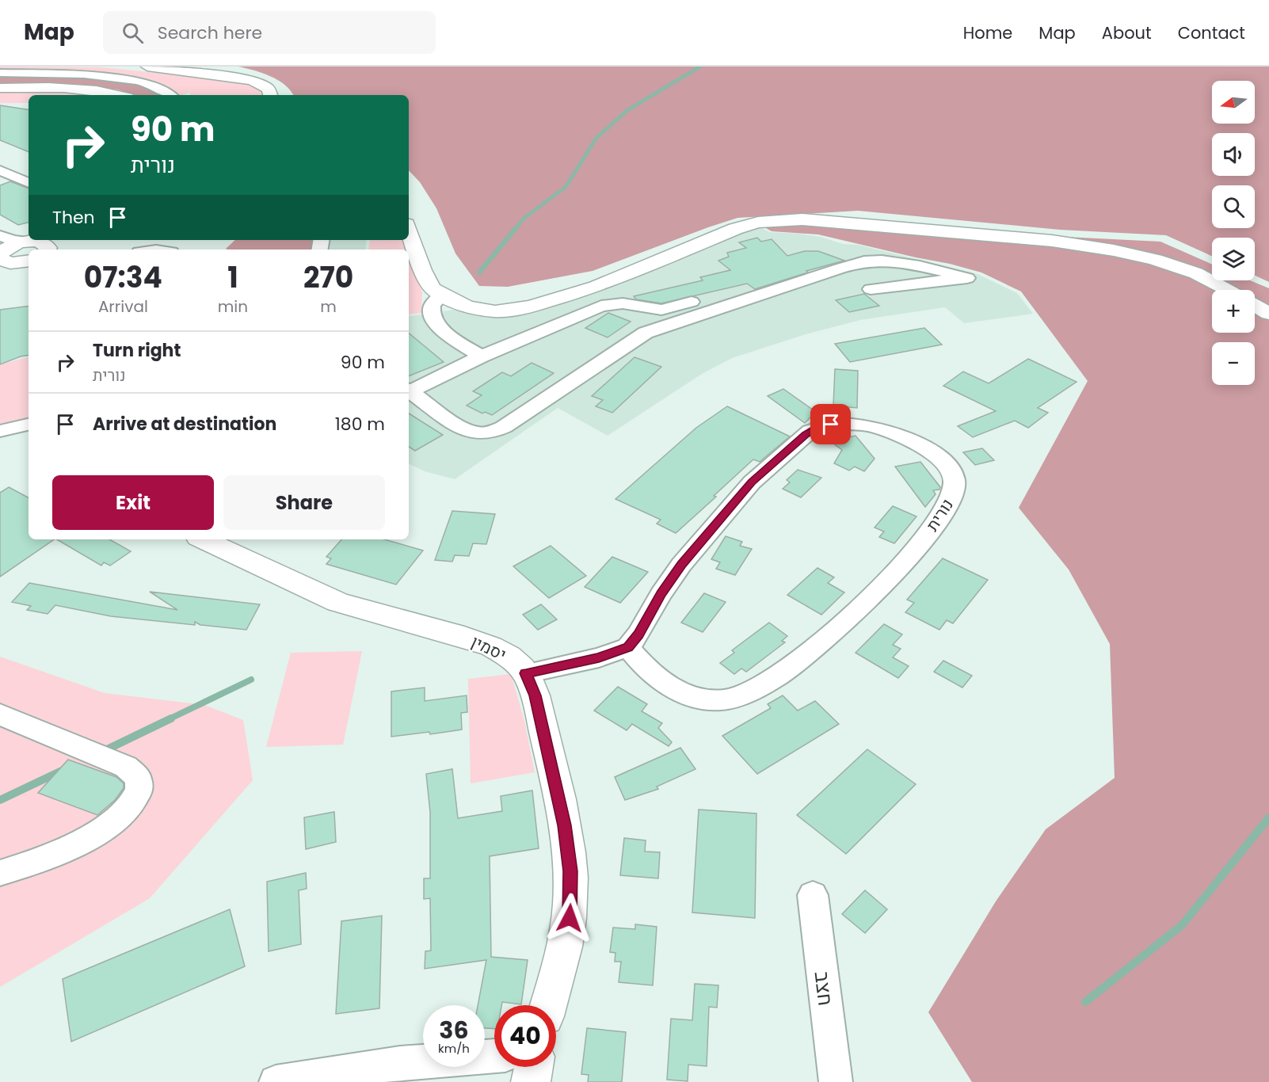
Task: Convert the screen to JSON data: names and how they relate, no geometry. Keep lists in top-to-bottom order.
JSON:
{
  "streets": {
    "main road": ["יסמין"],
    "street": ["נורית", "חצב"]
  },
  "north": "left",
  "page": {
    "header": "Map",
    "search": "Search here",
    "nav": [
      "Home",
      "Map",
      "About",
      "Contact"
    ],
    "map_buttons": ["+", "−"],
    "turn": ["90 m", "נורית"],
    "then": "Then",
    "eta": [
      "07:34",
      "Arrival",
      "1",
      "min",
      "270",
      "m"
    ],
    "list": [
      {
        "name": "Turn right",
        "note": "נורית",
        "value": "90 m"
      },
      {
        "name": "Arrive at destination",
        "value": "180 m"
      }
    ],
    "buttons": ["Exit", "Share"],
    "speed": "36 km/h",
    "limit": "40"
  }
}
